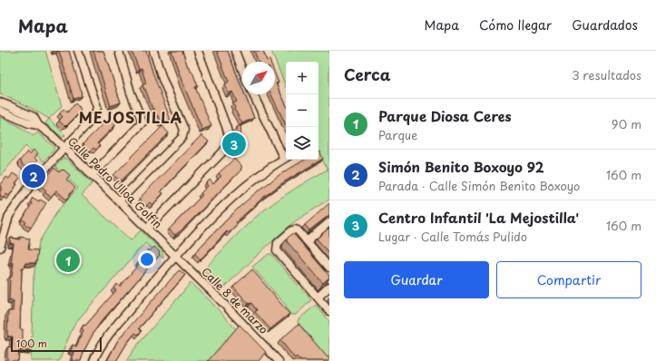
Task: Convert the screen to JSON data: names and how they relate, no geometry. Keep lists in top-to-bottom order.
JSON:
{
  "streets": {
    "street": ["Calle Pedro Ulloa Golfín", "Calle 8 de marzo"]
  },
  "crossings": [
    ["Calle Pedro Ulloa Golfín", "Calle 8 de marzo"]
  ],
  "districts": ["MEJOSTILLA"],
  "scale_bar": "100 m",
  "north": "top right",
  "page": {
    "header": "Mapa",
    "nav": ["Mapa", "Cómo llegar", "Guardados"],
    "heading": ["Cerca", "3 resultados"],
    "map_buttons": ["+", "−"],
    "list": [
      {
        "mark": "1",
        "name": "Parque Diosa Ceres",
        "note": "Parque",
        "value": "90 m"
      },
      {
        "mark": "2",
        "name": "Simón Benito Boxoyo 92",
        "note": "Parada · Calle Simón Benito Boxoyo",
        "value": "160 m"
      },
      {
        "mark": "3",
        "name": "Centro Infantil 'La Mejostilla'",
        "note": "Lugar · Calle Tomás Pulido",
        "value": "160 m"
      }
    ],
    "pins": ["3", "2", "1"],
    "buttons": ["Guardar", "Compartir"],
    "scale": "100 m"
  }
}
